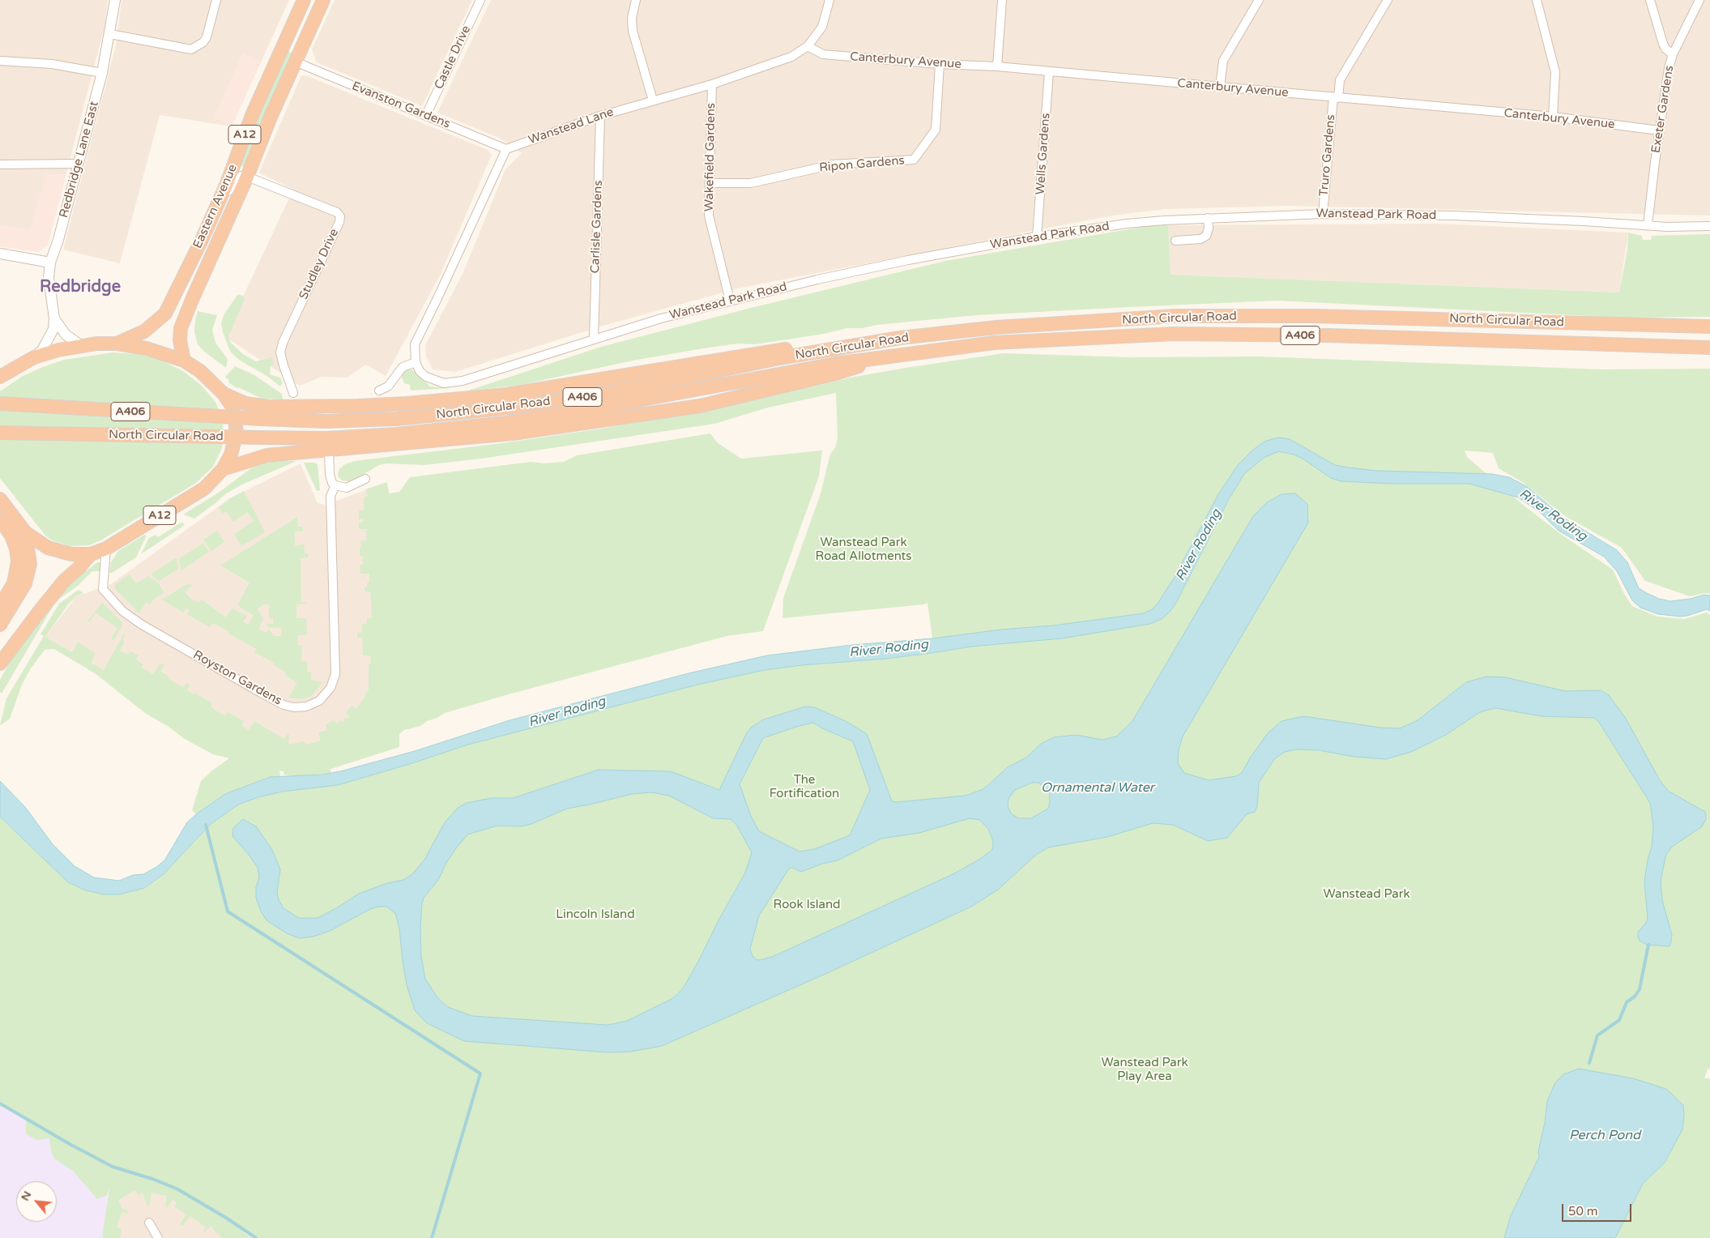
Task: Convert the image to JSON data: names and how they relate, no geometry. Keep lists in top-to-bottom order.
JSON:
{
  "streets": {
    "highway": [
      "A12",
      "Eastern Avenue",
      "North Circular Road",
      "A406"
    ],
    "street": [
      "Castle Drive",
      "Canterbury Avenue",
      "Evanston Gardens",
      "Exeter Gardens",
      "Wanstead Lane",
      "Wells Gardens",
      "Truro Gardens",
      "Wakefield Gardens",
      "Redbridge Lane East",
      "Ripon Gardens",
      "Wanstead Park Road",
      "Carlisle Gardens",
      "Studley Drive",
      "Royston Gardens"
    ]
  },
  "crossings": [
    ["Castle Drive", "Evanston Gardens"],
    ["Canterbury Avenue", "Exeter Gardens"],
    ["Canterbury Avenue", "Wanstead Lane"],
    ["Canterbury Avenue", "Wells Gardens"],
    ["Canterbury Avenue", "Truro Gardens"],
    ["Canterbury Avenue", "Ripon Gardens"],
    ["Evanston Gardens", "Wanstead Lane"],
    ["Evanston Gardens", "Eastern Avenue"],
    ["Exeter Gardens", "Wanstead Park Road"],
    ["Wanstead Lane", "Wakefield Gardens"],
    ["Wanstead Lane", "Carlisle Gardens"],
    ["A12", "Redbridge Lane East"],
    ["A12", "Eastern Avenue"],
    ["A12", "A406"],
    ["A12", "Royston Gardens"],
    ["Wells Gardens", "Wanstead Park Road"],
    ["Truro Gardens", "Wanstead Park Road"],
    ["Wakefield Gardens", "Ripon Gardens"],
    ["Wakefield Gardens", "Wanstead Park Road"],
    ["Eastern Avenue", "Studley Drive"],
    ["Wanstead Park Road", "Carlisle Gardens"],
    ["North Circular Road", "A406"]
  ],
  "districts": ["Redbridge"],
  "water": ["River Roding", "Ornamental Water", "Perch Pond"],
  "parks": [
    "Wanstead Park Road Allotments",
    "The Fortification",
    "Wanstead Park",
    "Rook Island",
    "Lincoln Island",
    "Wanstead Park Play Area"
  ],
  "scale_bar": "50 m",
  "north": "top left"
}
